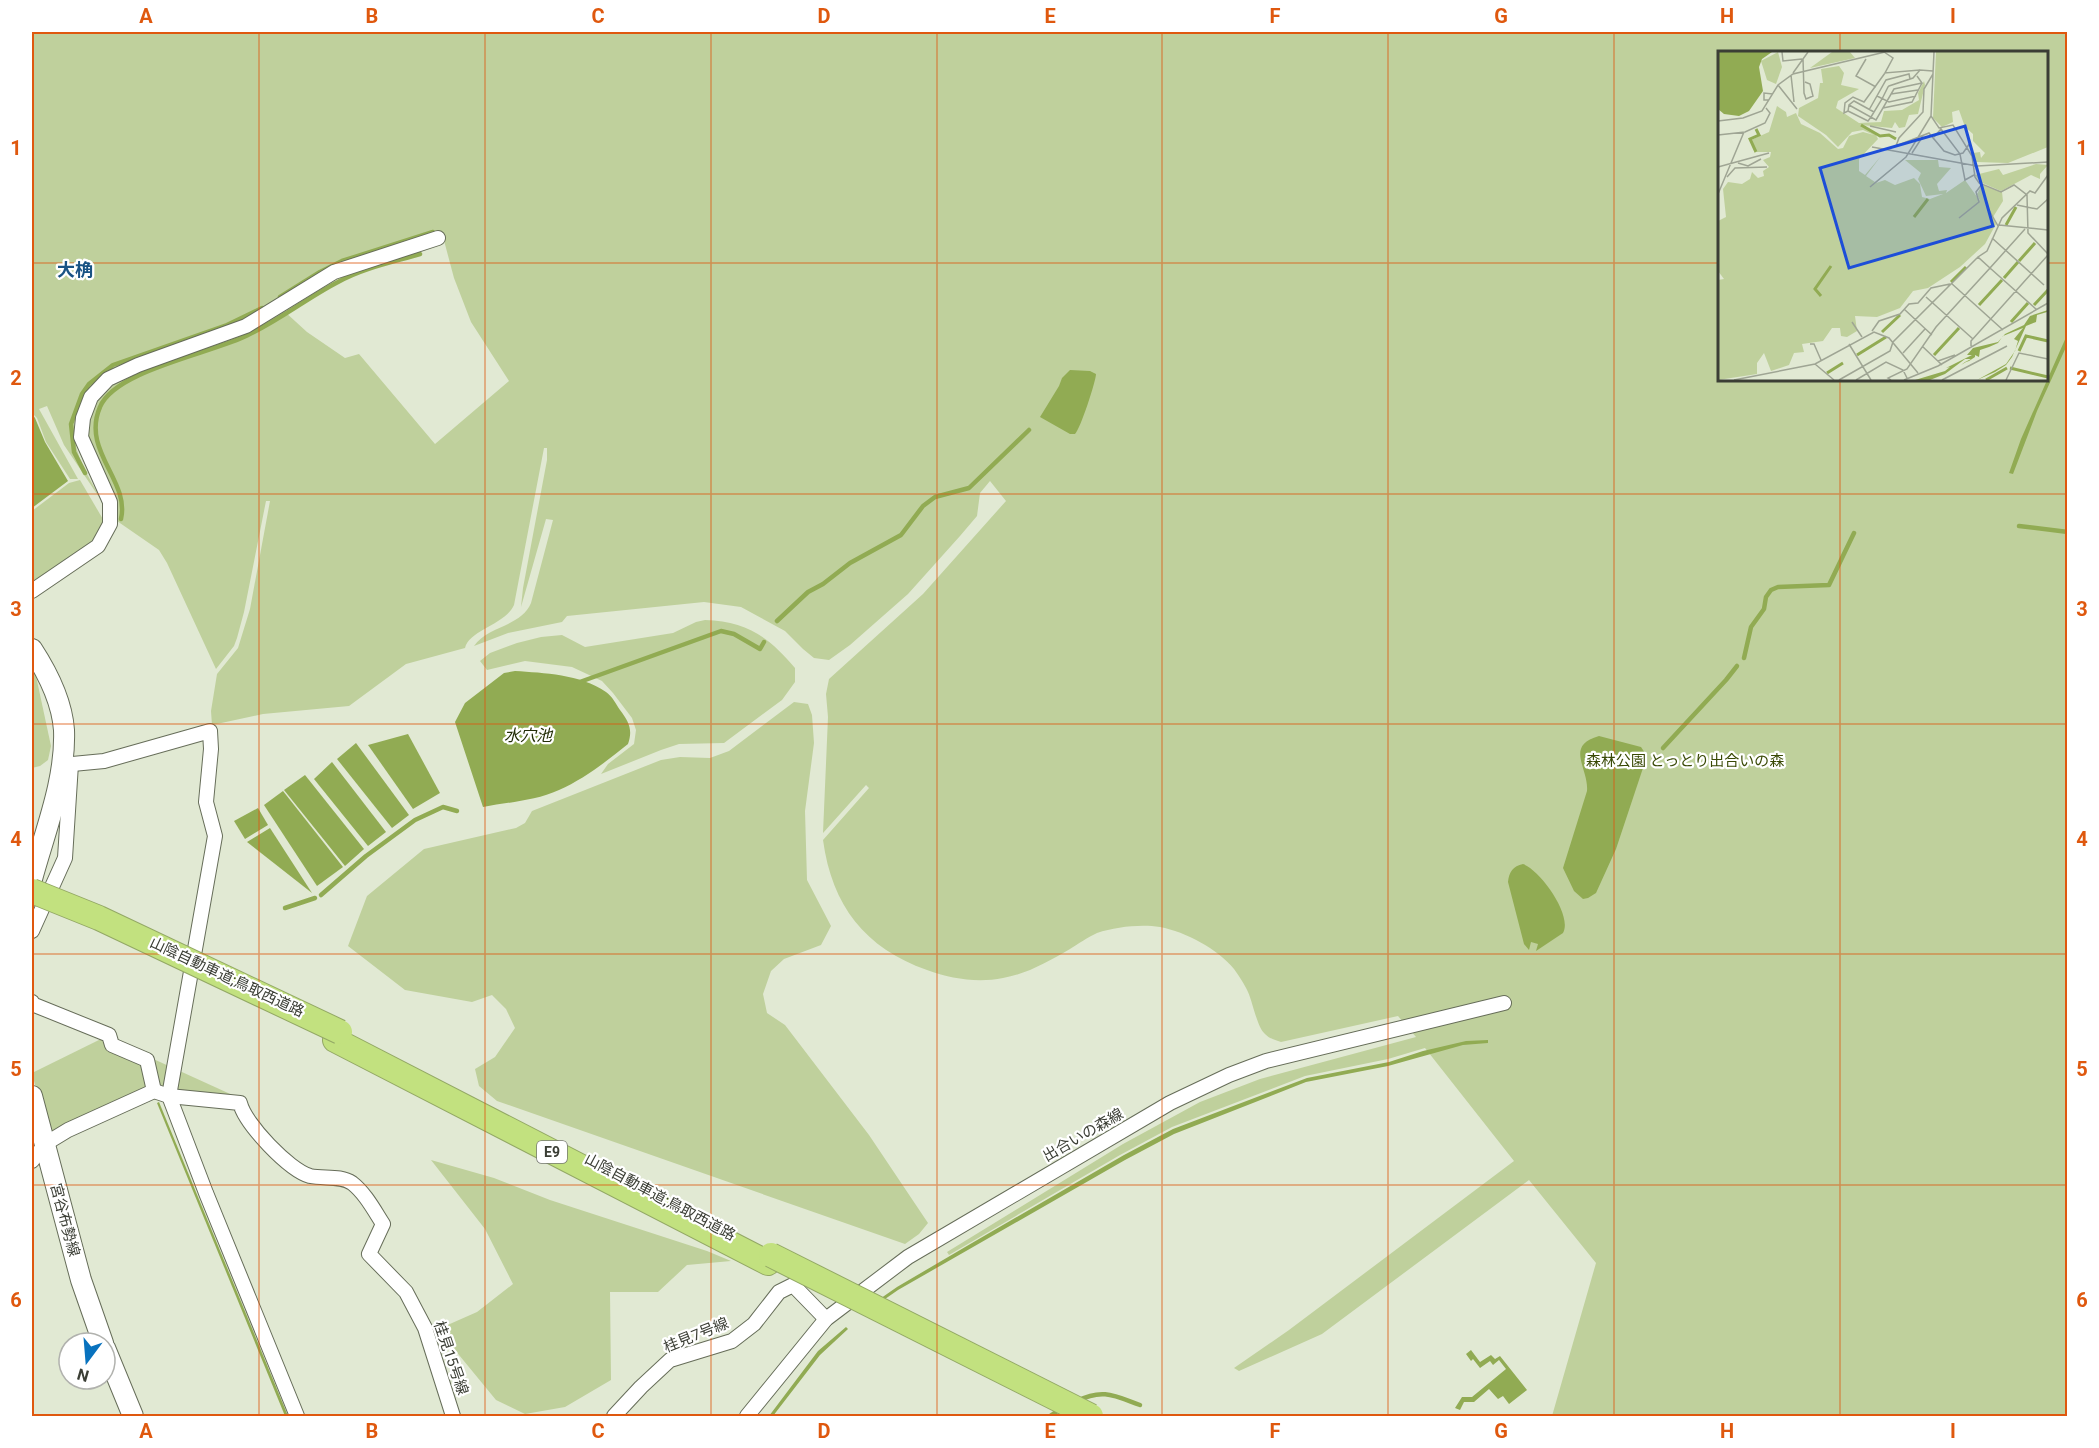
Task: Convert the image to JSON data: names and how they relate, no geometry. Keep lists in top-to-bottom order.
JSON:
{
  "streets": {
    "highway": ["山陰自動車道;鳥取西道路", "E9"],
    "street": [
      "出合いの森線",
      "宮谷布勢線",
      "桂見7号線",
      "桂見15号線"
    ]
  },
  "crossings": [
    ["出合いの森線", "桂見7号線"]
  ],
  "districts": ["大桷"],
  "water": ["水穴池"],
  "parks": ["森林公園 とっとり出合いの森"],
  "north": "bottom",
  "grid": {
    "columns": [
      "A",
      "B",
      "C",
      "D",
      "E",
      "F",
      "G",
      "H",
      "I"
    ],
    "rows": [
      "1",
      "2",
      "3",
      "4",
      "5",
      "6"
    ]
  }
}
